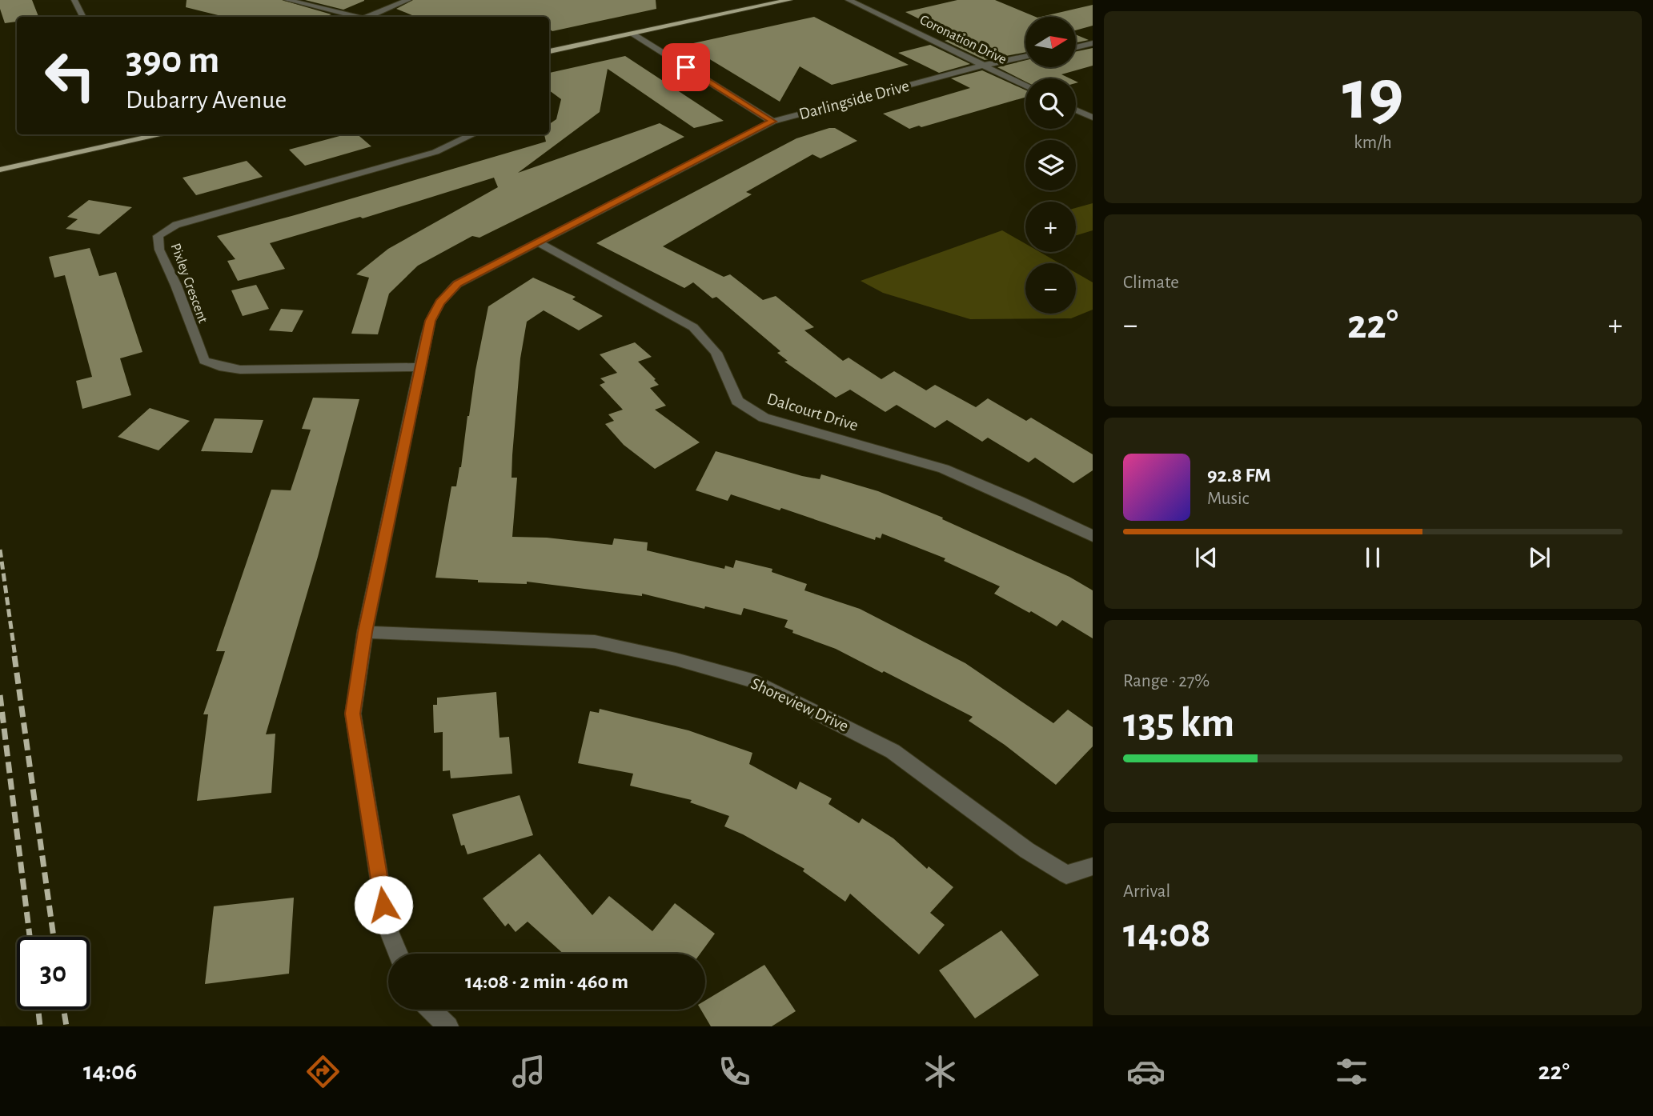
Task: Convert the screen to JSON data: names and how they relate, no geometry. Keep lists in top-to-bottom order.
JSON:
{
  "streets": {
    "street": [
      "Coronation Drive",
      "Darlingside Drive",
      "Pixley Crescent",
      "Dalcourt Drive",
      "Shoreview Drive"
    ]
  },
  "crossings": [
    ["Coronation Drive", "Darlingside Drive"],
    ["Darlingside Drive", "Pixley Crescent"],
    ["Darlingside Drive", "Dalcourt Drive"],
    ["Darlingside Drive", "Shoreview Drive"]
  ],
  "north": "right",
  "page": {
    "tile": [
      ["19", "km/h"],
      "Climate",
      ["Range · 27%", "135 km"],
      ["Arrival", "14:08"]
    ],
    "map_buttons": ["+", "−"],
    "turn": ["390 m", "Dubarry Avenue"],
    "heat": ["−", "22°", "+"],
    "song": ["92.8 FM", "Music"],
    "limit": "30",
    "trip": "14:08 · 2 min · 460 m",
    "tabs": ["14:06", "22°"]
  }
}
